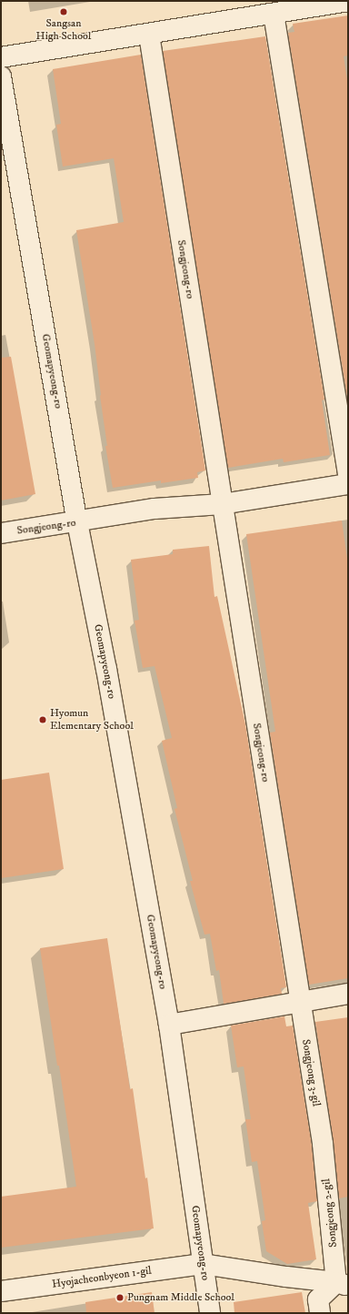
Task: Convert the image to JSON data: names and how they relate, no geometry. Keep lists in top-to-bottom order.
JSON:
{
  "streets": {
    "street": [
      "Songjeong-ro",
      "Geomapyeong-ro",
      "Songjeong 3-gil",
      "Songjeong 2-gil",
      "Hyojacheonbyeon 1-gil"
    ]
  },
  "crossings": [
    ["Songjeong-ro", "Geomapyeong-ro"],
    ["Songjeong-ro", "Songjeong 3-gil"],
    ["Geomapyeong-ro", "Hyojacheonbyeon 1-gil"],
    ["Songjeong 3-gil", "Songjeong 2-gil"]
  ],
  "places": ["Sangsan High School", "Hyomun Elementary School", "Pungnam Middle School"]
}
